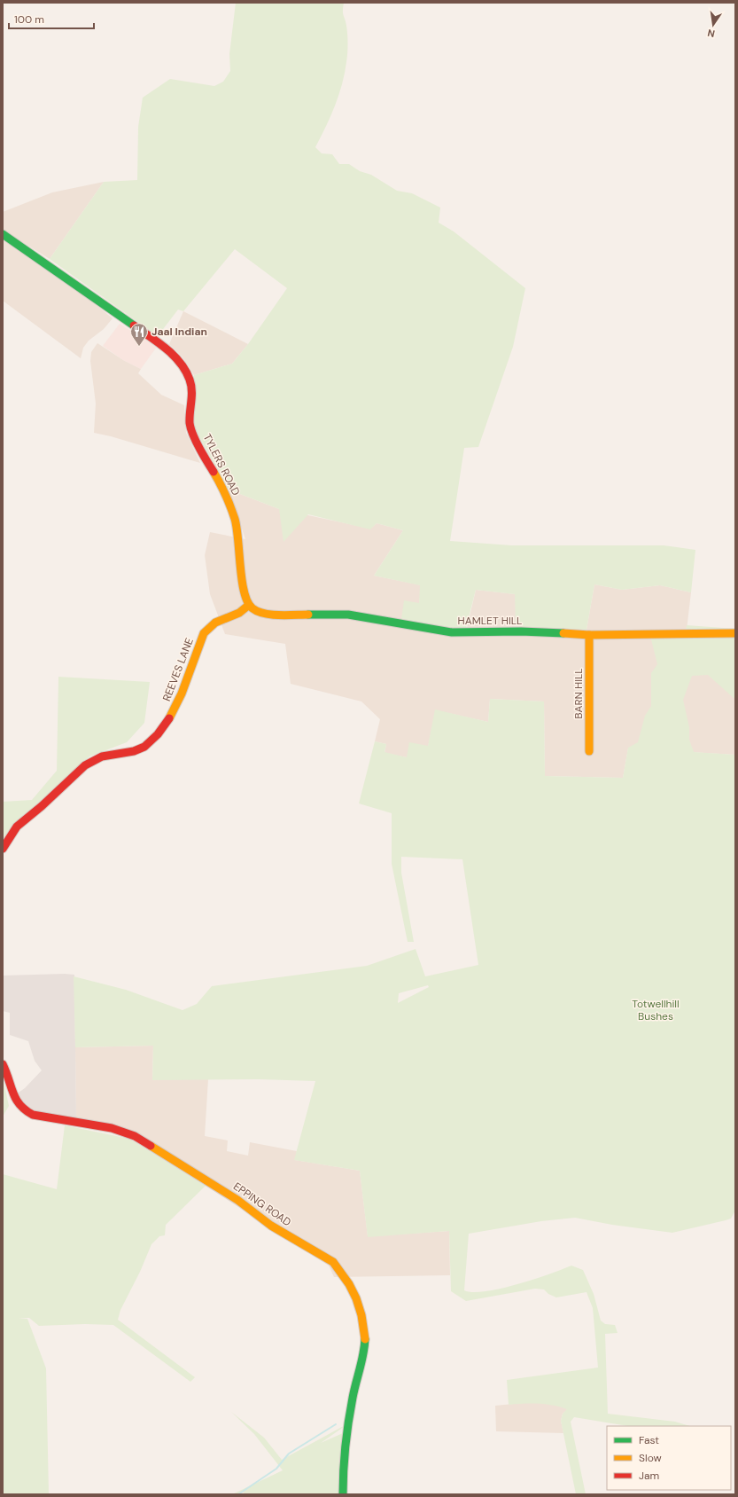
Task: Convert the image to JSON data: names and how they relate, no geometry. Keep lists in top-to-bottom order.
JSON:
{
  "streets": {
    "street": [
      "TYLERS ROAD",
      "HAMLET HILL",
      "REEVES LANE",
      "BARN HILL",
      "EPPING ROAD"
    ]
  },
  "crossings": [
    ["TYLERS ROAD", "HAMLET HILL"],
    ["TYLERS ROAD", "REEVES LANE"],
    ["HAMLET HILL", "REEVES LANE"],
    ["HAMLET HILL", "BARN HILL"]
  ],
  "parks": ["Totwellhill Bushes"],
  "places": {
    "restaurant": ["Jaal Indian"]
  },
  "legend": ["Fast", "Slow", "Jam"],
  "scale_bar": "100 m",
  "north": "bottom"
}
